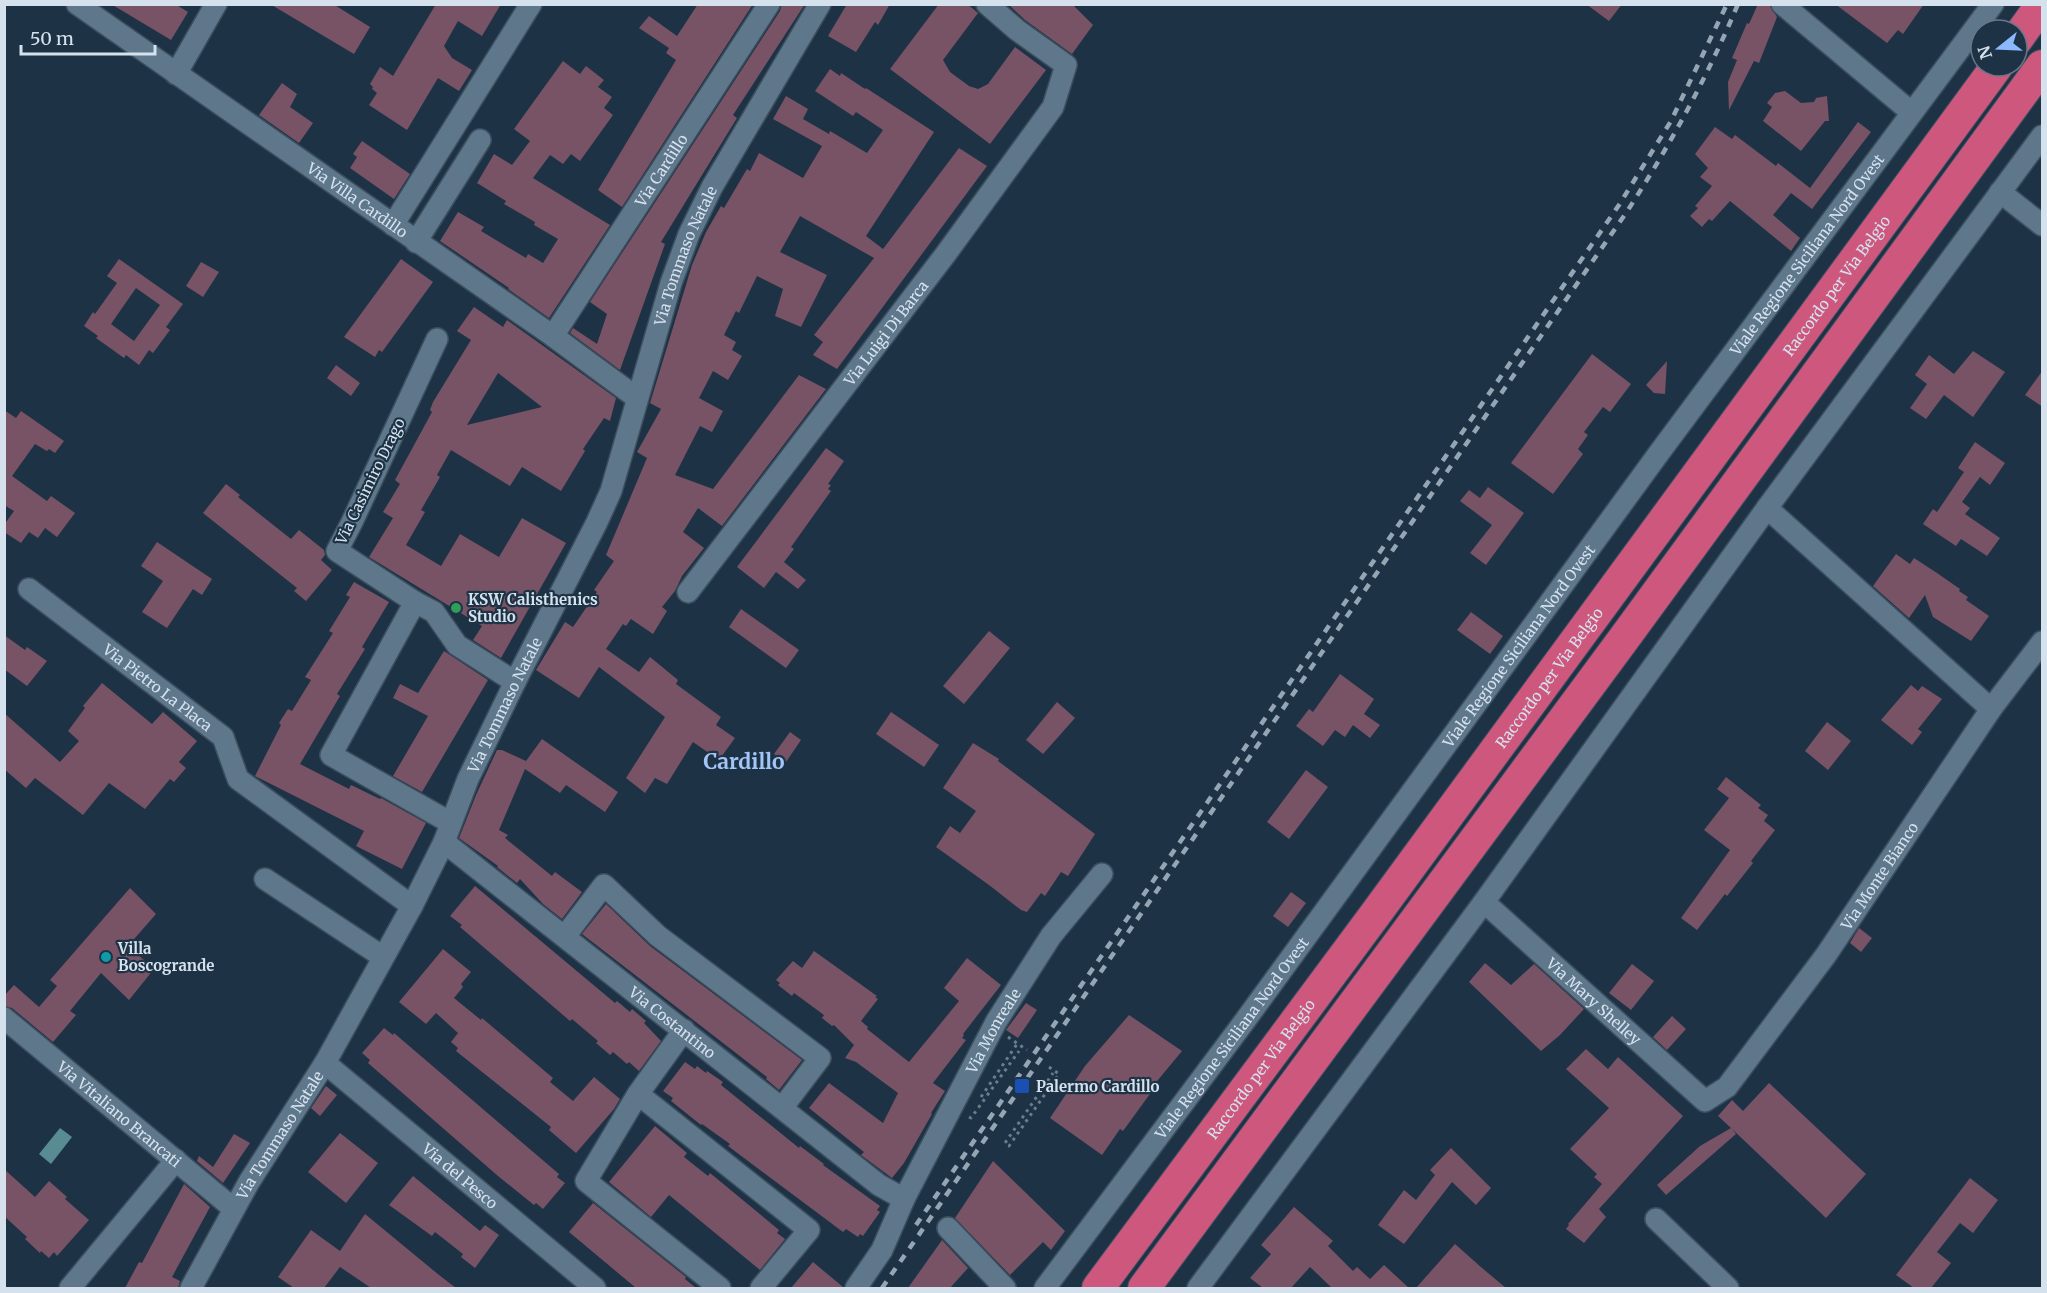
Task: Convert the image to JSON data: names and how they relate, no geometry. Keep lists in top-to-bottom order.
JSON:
{
  "streets": {
    "highway": ["Raccordo per Via Belgio"],
    "street": [
      "Via Cardillo",
      "Via Villa Cardillo",
      "Viale Regione Siciliana Nord Ovest",
      "Via Tommaso Natale",
      "Via Luigi Di Barca",
      "Via Casimiro Drago",
      "Via Pietro La Placa",
      "Via Monte Bianco",
      "Via Mary Shelley",
      "Via Costantino",
      "Via Monreale",
      "Via Vitaliano Brancati",
      "Via del Pesco"
    ]
  },
  "crossings": [
    ["Via Cardillo", "Via Villa Cardillo"],
    ["Via Villa Cardillo", "Via Tommaso Natale"],
    ["Via Tommaso Natale", "Via Casimiro Drago"],
    ["Via Tommaso Natale", "Via Pietro La Placa"],
    ["Via Tommaso Natale", "Via Costantino"],
    ["Via Tommaso Natale", "Via Vitaliano Brancati"],
    ["Via Tommaso Natale", "Via del Pesco"],
    ["Via Monte Bianco", "Via Mary Shelley"],
    ["Via Costantino", "Via Monreale"]
  ],
  "districts": ["Cardillo"],
  "places": {
    "other": ["KSW Calisthenics Studio", "Villa Boscogrande"],
    "transit": ["Palermo Cardillo"]
  },
  "scale_bar": "50 m",
  "north": "left"
}
